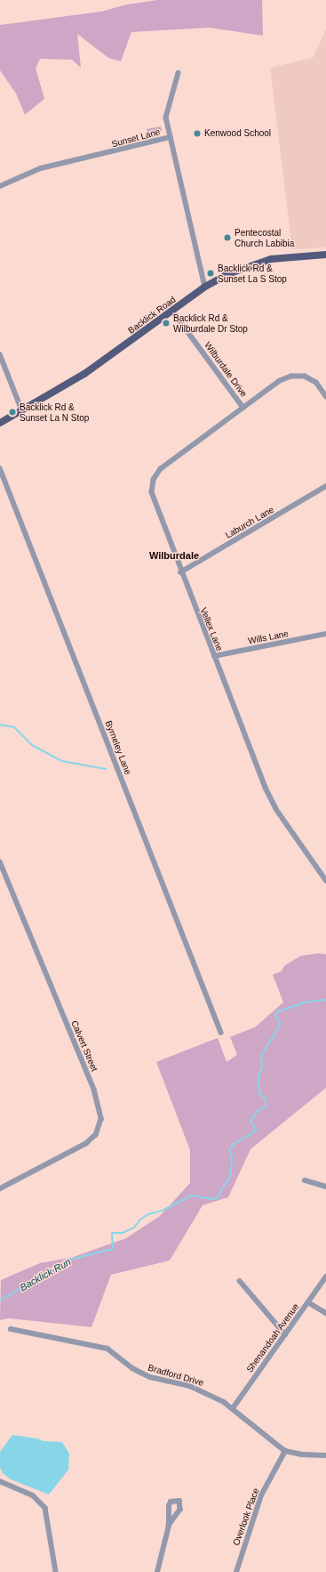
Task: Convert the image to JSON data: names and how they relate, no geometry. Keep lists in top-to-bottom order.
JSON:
{
  "streets": {
    "main road": ["Backlick Road"],
    "street": [
      "Sunset Lane",
      "Wilburdale Drive",
      "Laburch Lane",
      "Vellex Lane",
      "Wills Lane",
      "Byrneley Lane",
      "Calvert Street",
      "Shenandoah Avenue",
      "Bradford Drive",
      "Overlook Place"
    ]
  },
  "crossings": [
    ["Sunset Lane", "Backlick Road"],
    ["Backlick Road", "Wilburdale Drive"],
    ["Wilburdale Drive", "Vellex Lane"],
    ["Laburch Lane", "Vellex Lane"],
    ["Vellex Lane", "Wills Lane"],
    ["Shenandoah Avenue", "Bradford Drive"],
    ["Bradford Drive", "Overlook Place"]
  ],
  "districts": ["Wilburdale"],
  "water": ["Backlick Run"],
  "places": [
    "Kenwood School",
    "Pentecostal Church Labibia",
    "Backlick Rd & Sunset La S Stop",
    "Backlick Rd & Wilburdale Dr Stop",
    "Backlick Rd & Sunset La N Stop"
  ]
}
